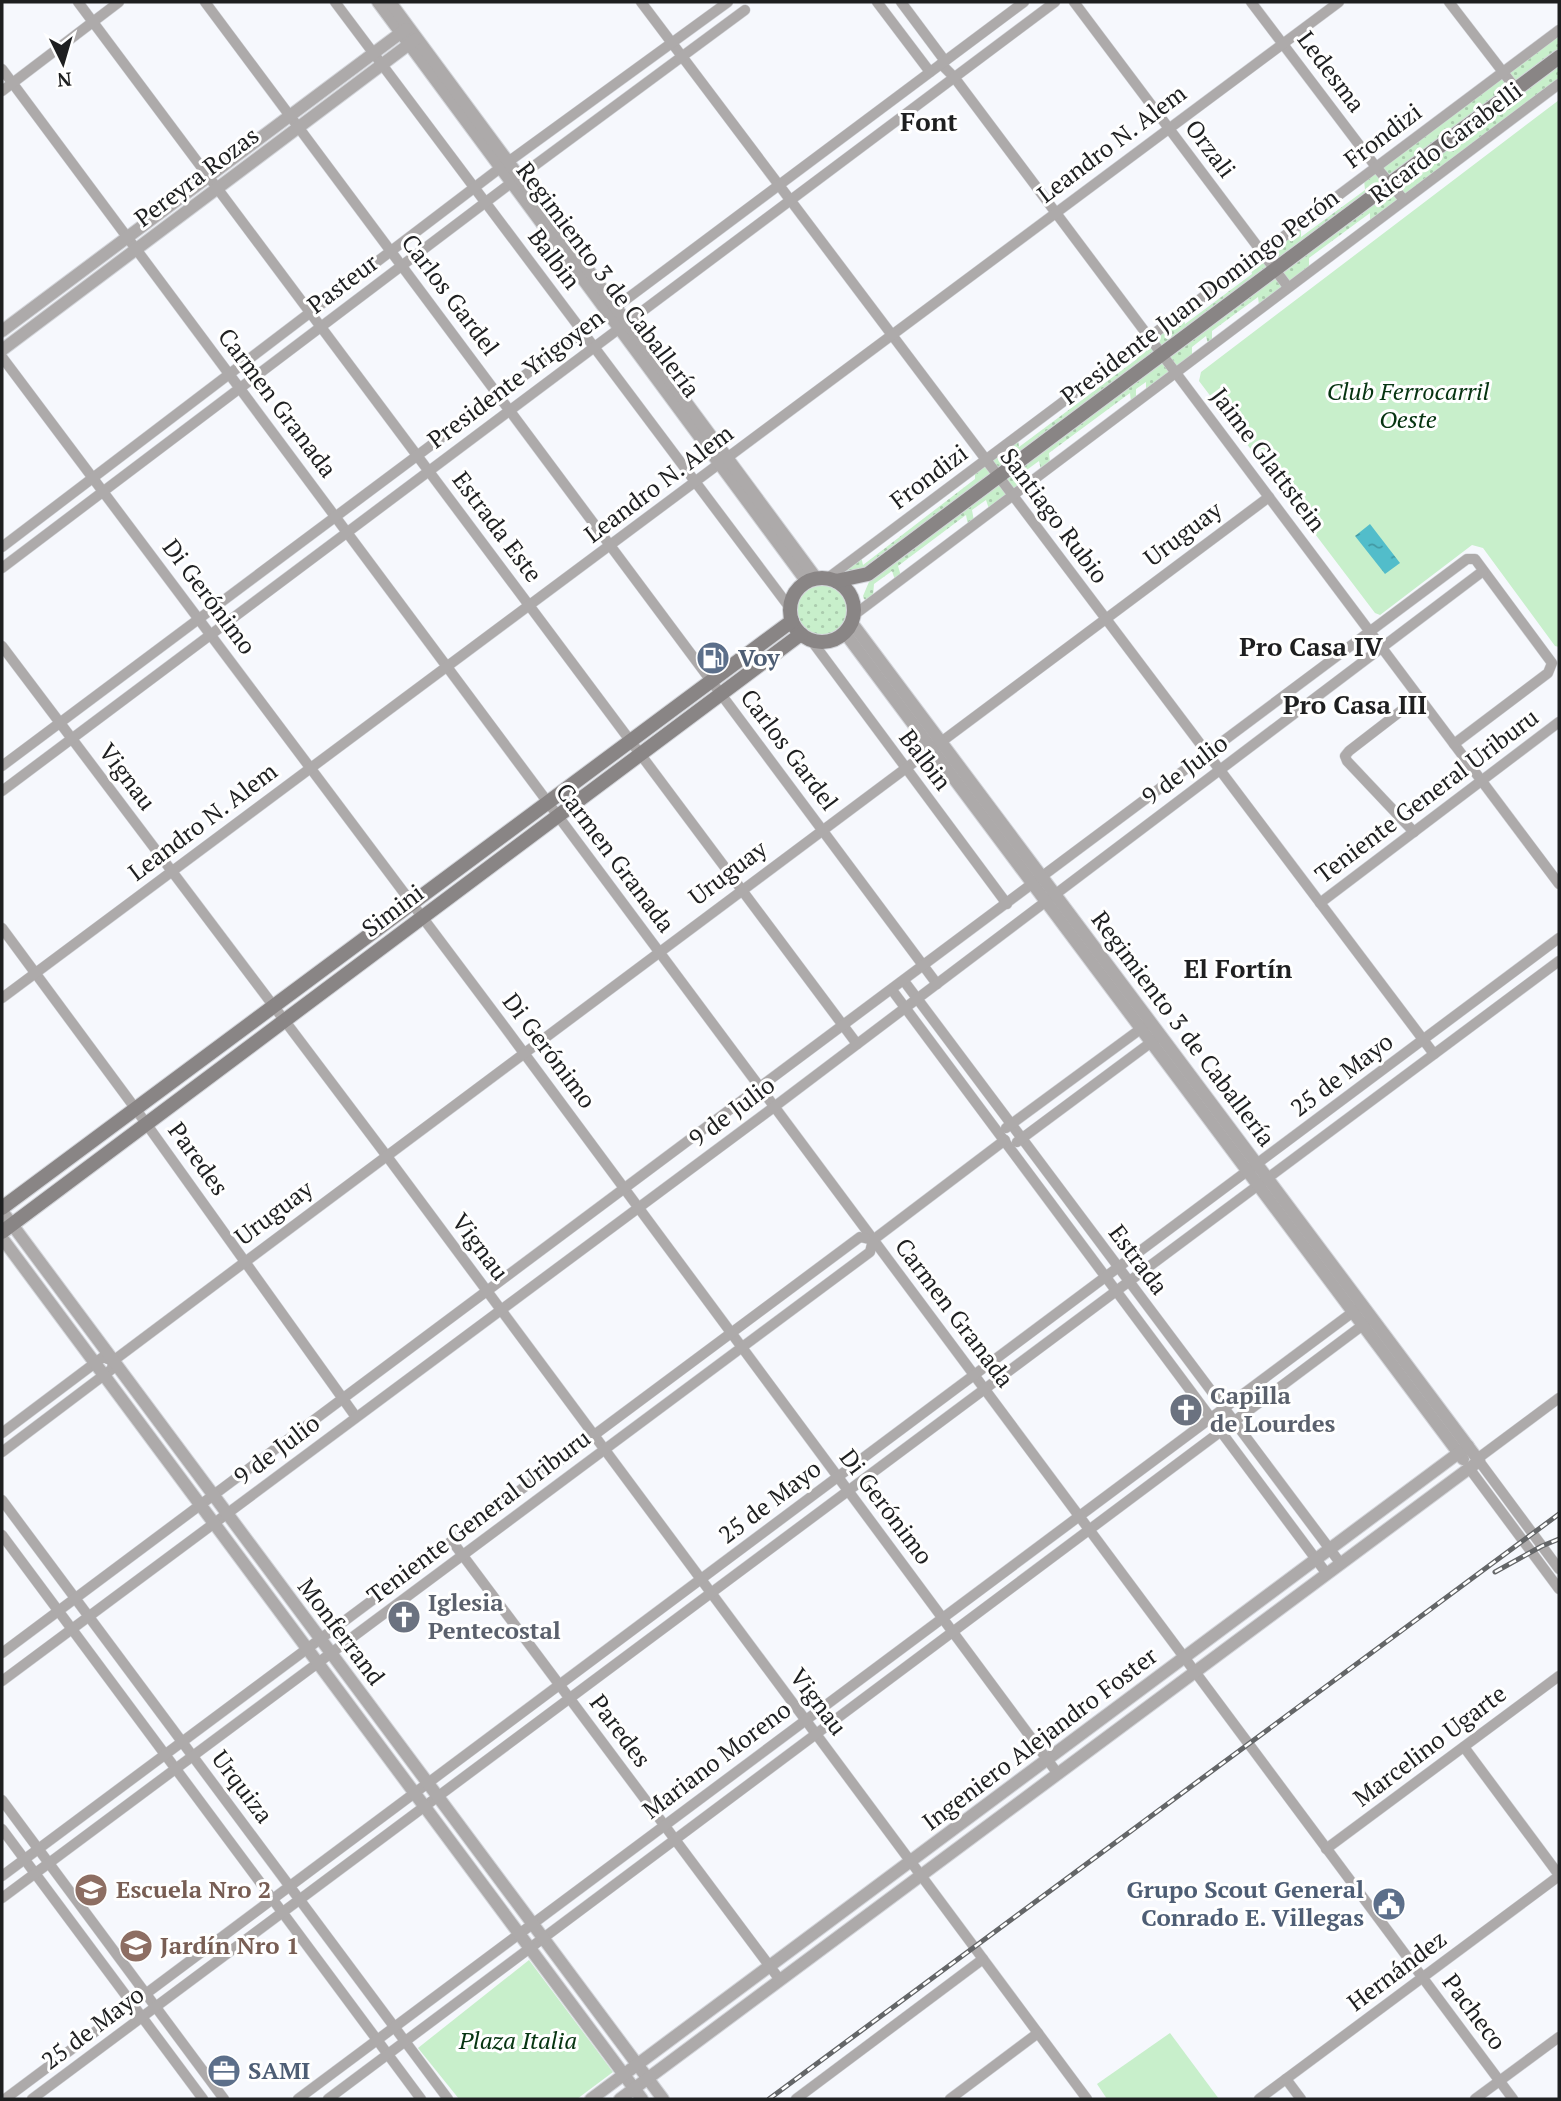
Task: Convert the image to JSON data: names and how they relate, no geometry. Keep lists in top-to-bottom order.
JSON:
{
  "streets": {
    "main road": ["Presidente Juan Domingo Perón", "Simini"],
    "street": [
      "Ledesma",
      "Frondizi",
      "Ricardo Carabelli",
      "Leandro N. Alem",
      "Orzali",
      "Pereyra Rozas",
      "Balbin",
      "Regimiento 3 de Caballería",
      "Pasteur",
      "Carlos Gardel",
      "Presidente Yrigoyen",
      "Carmen Granada",
      "Jaime Glattstein",
      "Santiago Rubio",
      "Estrada Este",
      "Uruguay",
      "Di Gerónimo",
      "9 de Julio",
      "Vignau",
      "Teniente General Uriburu",
      "25 de Mayo",
      "Paredes",
      "Estrada",
      "Monferrand",
      "Ingeniero Alejandro Foster",
      "Marcelino Ugarte",
      "Mariano Moreno",
      "Urquiza",
      "Hernández",
      "Pacheco"
    ]
  },
  "crossings": [
    ["Ledesma", "Frondizi"],
    ["Ledesma", "Ricardo Carabelli"],
    ["Ledesma", "Leandro N. Alem"],
    ["Ledesma", "Presidente Juan Domingo Perón"],
    ["Frondizi", "Ricardo Carabelli"],
    ["Frondizi", "Orzali"],
    ["Frondizi", "Balbin"],
    ["Frondizi", "Regimiento 3 de Caballería"],
    ["Frondizi", "Presidente Juan Domingo Perón"],
    ["Frondizi", "Jaime Glattstein"],
    ["Frondizi", "Santiago Rubio"],
    ["Frondizi", "Simini"],
    ["Ricardo Carabelli", "Orzali"],
    ["Ricardo Carabelli", "Balbin"],
    ["Ricardo Carabelli", "Regimiento 3 de Caballería"],
    ["Ricardo Carabelli", "Presidente Juan Domingo Perón"],
    ["Ricardo Carabelli", "Jaime Glattstein"],
    ["Ricardo Carabelli", "Santiago Rubio"],
    ["Ricardo Carabelli", "Simini"],
    ["Leandro N. Alem", "Orzali"],
    ["Leandro N. Alem", "Balbin"],
    ["Leandro N. Alem", "Regimiento 3 de Caballería"],
    ["Leandro N. Alem", "Carlos Gardel"],
    ["Leandro N. Alem", "Carmen Granada"],
    ["Leandro N. Alem", "Jaime Glattstein"],
    ["Leandro N. Alem", "Santiago Rubio"],
    ["Leandro N. Alem", "Estrada Este"],
    ["Leandro N. Alem", "Di Gerónimo"],
    ["Leandro N. Alem", "Vignau"],
    ["Leandro N. Alem", "Paredes"],
    ["Orzali", "Presidente Juan Domingo Perón"],
    ["Pereyra Rozas", "Balbin"],
    ["Pereyra Rozas", "Regimiento 3 de Caballería"],
    ["Pereyra Rozas", "Carlos Gardel"],
    ["Pereyra Rozas", "Carmen Granada"],
    ["Pereyra Rozas", "Estrada Este"],
    ["Balbin", "Regimiento 3 de Caballería"],
    ["Balbin", "Pasteur"],
    ["Balbin", "Presidente Juan Domingo Perón"],
    ["Balbin", "Presidente Yrigoyen"],
    ["Balbin", "Uruguay"],
    ["Balbin", "9 de Julio"],
    ["Balbin", "Simini"],
    ["Regimiento 3 de Caballería", "Pasteur"],
    ["Regimiento 3 de Caballería", "Presidente Juan Domingo Perón"],
    ["Regimiento 3 de Caballería", "Presidente Yrigoyen"],
    ["Regimiento 3 de Caballería", "Uruguay"],
    ["Regimiento 3 de Caballería", "9 de Julio"],
    ["Regimiento 3 de Caballería", "Simini"],
    ["Regimiento 3 de Caballería", "25 de Mayo"],
    ["Regimiento 3 de Caballería", "Ingeniero Alejandro Foster"],
    ["Regimiento 3 de Caballería", "Mariano Moreno"],
    ["Pasteur", "Carlos Gardel"],
    ["Pasteur", "Carmen Granada"],
    ["Pasteur", "Santiago Rubio"],
    ["Pasteur", "Estrada Este"],
    ["Pasteur", "Di Gerónimo"],
    ["Carlos Gardel", "Presidente Yrigoyen"],
    ["Carlos Gardel", "Uruguay"],
    ["Carlos Gardel", "9 de Julio"],
    ["Carlos Gardel", "Simini"],
    ["Presidente Juan Domingo Perón", "Jaime Glattstein"],
    ["Presidente Juan Domingo Perón", "Santiago Rubio"],
    ["Presidente Juan Domingo Perón", "Simini"],
    ["Presidente Yrigoyen", "Carmen Granada"],
    ["Presidente Yrigoyen", "Jaime Glattstein"],
    ["Presidente Yrigoyen", "Santiago Rubio"],
    ["Presidente Yrigoyen", "Estrada Este"],
    ["Presidente Yrigoyen", "Di Gerónimo"],
    ["Presidente Yrigoyen", "Vignau"],
    ["Carmen Granada", "Uruguay"],
    ["Carmen Granada", "9 de Julio"],
    ["Carmen Granada", "Teniente General Uriburu"],
    ["Carmen Granada", "Simini"],
    ["Carmen Granada", "25 de Mayo"],
    ["Carmen Granada", "Ingeniero Alejandro Foster"],
    ["Carmen Granada", "Mariano Moreno"],
    ["Carmen Granada", "Pacheco"],
    ["Jaime Glattstein", "Uruguay"],
    ["Jaime Glattstein", "9 de Julio"],
    ["Jaime Glattstein", "Teniente General Uriburu"],
    ["Santiago Rubio", "Uruguay"],
    ["Santiago Rubio", "9 de Julio"],
    ["Santiago Rubio", "Teniente General Uriburu"],
    ["Santiago Rubio", "25 de Mayo"],
    ["Estrada Este", "Uruguay"],
    ["Estrada Este", "9 de Julio"],
    ["Estrada Este", "Simini"],
    ["Uruguay", "Di Gerónimo"],
    ["Uruguay", "Vignau"],
    ["Uruguay", "Paredes"],
    ["Uruguay", "Monferrand"],
    ["Di Gerónimo", "9 de Julio"],
    ["Di Gerónimo", "Teniente General Uriburu"],
    ["Di Gerónimo", "Simini"],
    ["Di Gerónimo", "25 de Mayo"],
    ["Di Gerónimo", "Ingeniero Alejandro Foster"],
    ["Di Gerónimo", "Mariano Moreno"],
    ["9 de Julio", "Vignau"],
    ["9 de Julio", "Paredes"],
    ["9 de Julio", "Estrada"],
    ["9 de Julio", "Monferrand"],
    ["9 de Julio", "Urquiza"],
    ["Vignau", "Teniente General Uriburu"],
    ["Vignau", "Simini"],
    ["Vignau", "25 de Mayo"],
    ["Vignau", "Ingeniero Alejandro Foster"],
    ["Vignau", "Mariano Moreno"],
    ["Teniente General Uriburu", "Paredes"],
    ["Teniente General Uriburu", "Estrada"],
    ["Teniente General Uriburu", "Monferrand"],
    ["Teniente General Uriburu", "Urquiza"],
    ["Simini", "Paredes"],
    ["Simini", "Monferrand"],
    ["25 de Mayo", "Paredes"],
    ["25 de Mayo", "Estrada"],
    ["25 de Mayo", "Monferrand"],
    ["25 de Mayo", "Urquiza"],
    ["Paredes", "Ingeniero Alejandro Foster"],
    ["Paredes", "Mariano Moreno"],
    ["Estrada", "Ingeniero Alejandro Foster"],
    ["Estrada", "Mariano Moreno"],
    ["Monferrand", "Ingeniero Alejandro Foster"],
    ["Monferrand", "Mariano Moreno"],
    ["Marcelino Ugarte", "Pacheco"],
    ["Mariano Moreno", "Urquiza"],
    ["Hernández", "Pacheco"]
  ],
  "districts": [
    "Font",
    "Pro Casa IV",
    "Pro Casa III",
    "El Fortín"
  ],
  "parks": ["Club Ferrocarril Oeste", "Plaza Italia"],
  "places": {
    "fuel station": ["Voy"],
    "church": ["Capilla de Lourdes", "Iglesia Pentecostal"],
    "school or university": ["Escuela Nro 2", "Jardín Nro 1"],
    "public building": ["Grupo Scout General Conrado E. Villegas"],
    "office": ["SAMI"]
  },
  "north": "bottom"
}
